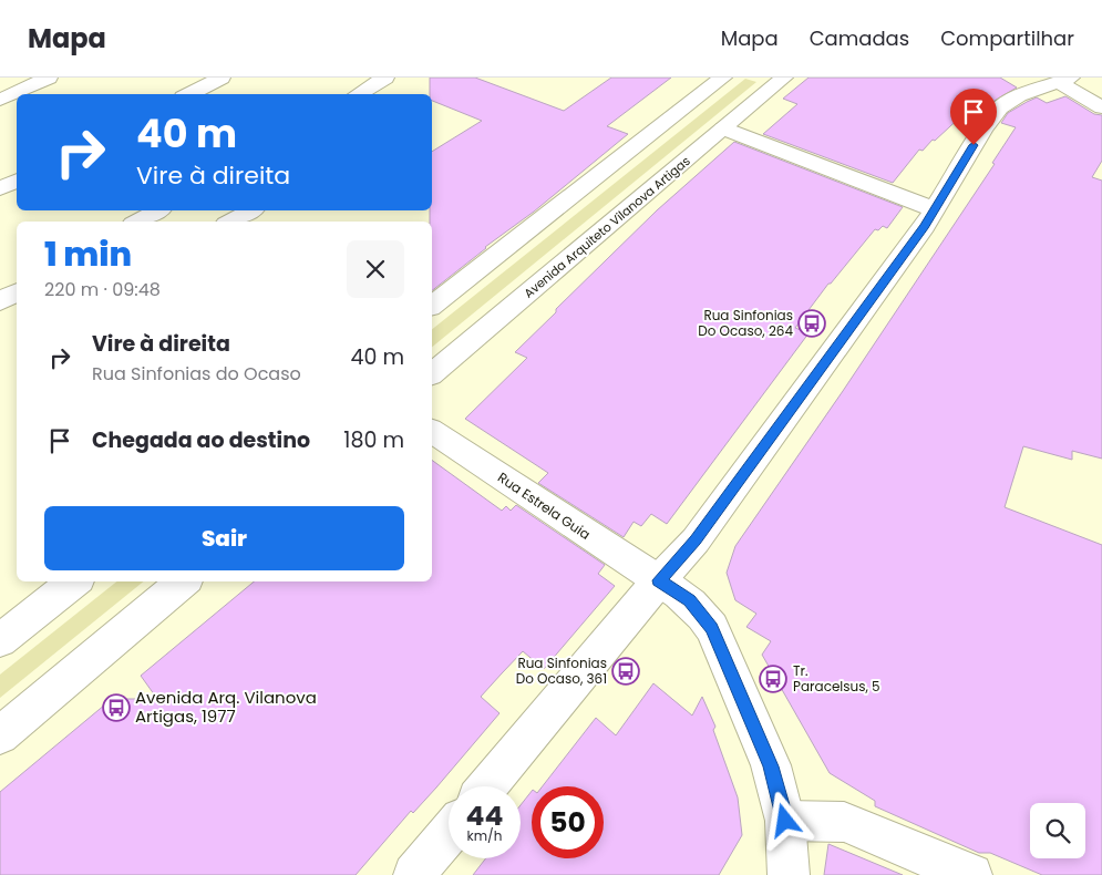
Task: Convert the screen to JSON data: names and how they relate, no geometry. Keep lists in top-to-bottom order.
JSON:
{
  "streets": {
    "street": ["Avenida Arquiteto Vilanova Artigas", "Rua Estrela Guia"]
  },
  "places": {
    "bus stop": [
      "Rua Sinfonias Do Ocaso, 264",
      "Rua Sinfonias Do Ocaso, 361",
      "Tr. Paracelsus, 5",
      "Avenida Arq. Vilanova Artigas, 1977"
    ]
  },
  "page": {
    "header": "Mapa",
    "nav": ["Mapa", "Camadas", "Compartilhar"],
    "turn": ["40 m", "Vire à direita"],
    "heading": ["1 min", "220 m · 09:48"],
    "list": [
      {
        "name": "Vire à direita",
        "note": "Rua Sinfonias do Ocaso",
        "value": "40 m"
      },
      {
        "name": "Chegada ao destino",
        "value": "180 m"
      }
    ],
    "buttons": "Sair",
    "speed": "44 km/h",
    "limit": "50"
  }
}
